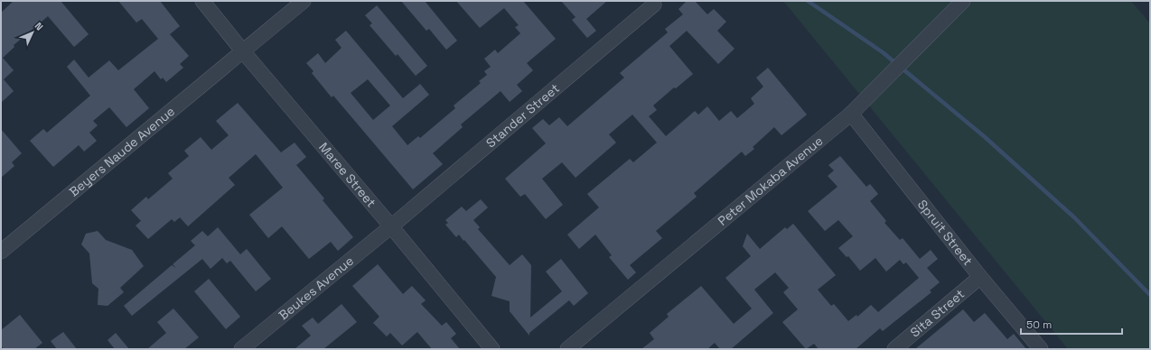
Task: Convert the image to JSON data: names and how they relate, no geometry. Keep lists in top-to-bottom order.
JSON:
{
  "streets": {
    "street": [
      "Stander Street",
      "Beyers Naude Avenue",
      "Maree Street",
      "Peter Mokaba Avenue",
      "Spruit Street",
      "Beukes Avenue",
      "Sita Street"
    ]
  },
  "crossings": [
    ["Stander Street", "Maree Street"],
    ["Stander Street", "Beukes Avenue"],
    ["Beyers Naude Avenue", "Maree Street"],
    ["Maree Street", "Beukes Avenue"],
    ["Peter Mokaba Avenue", "Spruit Street"],
    ["Spruit Street", "Sita Street"]
  ],
  "scale_bar": "50 m",
  "north": "top right"
}
